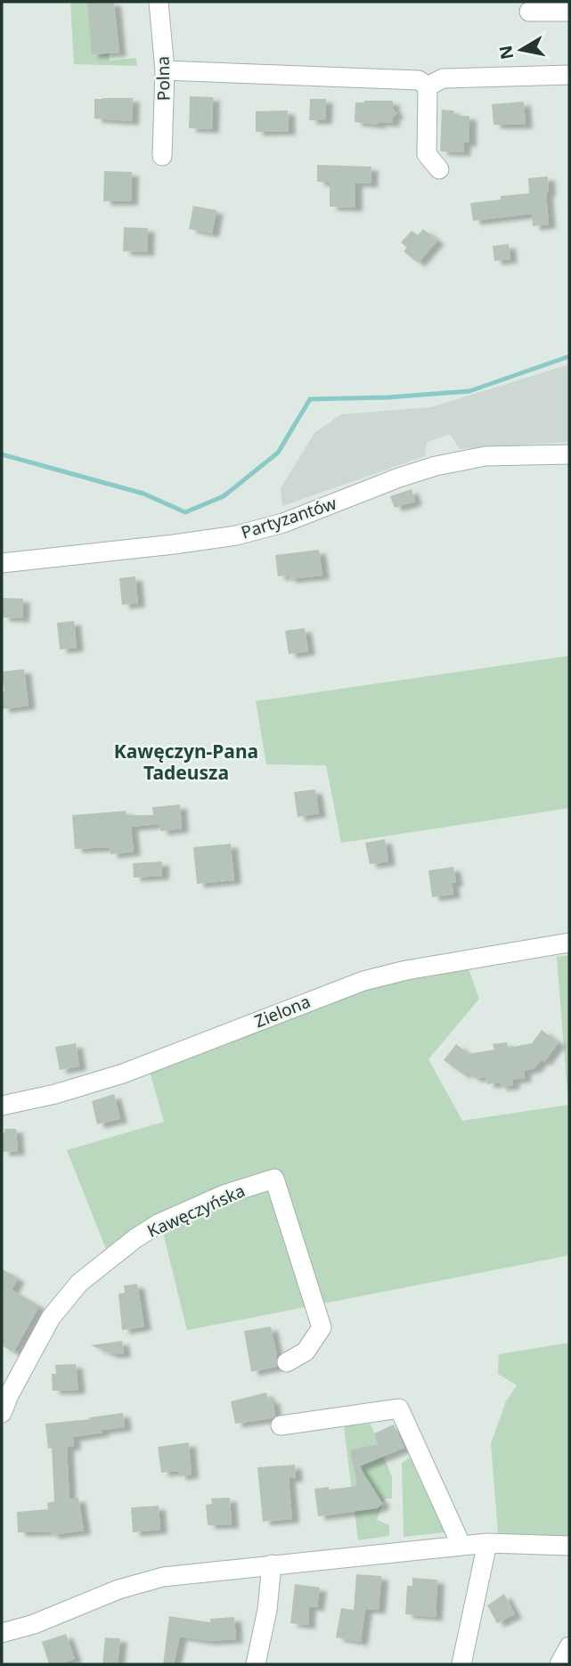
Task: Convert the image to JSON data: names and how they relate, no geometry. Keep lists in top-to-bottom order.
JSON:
{
  "streets": {
    "street": [
      "Polna",
      "Partyzantów",
      "Zielona",
      "Kawęczyńska"
    ]
  },
  "districts": ["Kawęczyn-Pana Tadeusza"],
  "north": "left"
}
